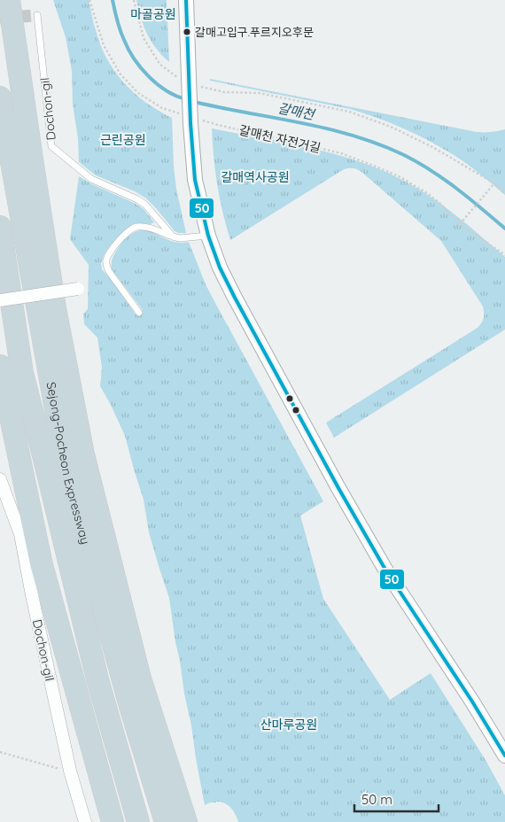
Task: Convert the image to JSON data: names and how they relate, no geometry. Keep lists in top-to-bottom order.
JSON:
{
  "streets": {
    "highway": ["Sejong-Pocheon Expressway"],
    "street": ["Dochon-gil"],
    "path": ["갈매천 자전거길"]
  },
  "water": ["갈매천"],
  "parks": [
    "마골공원",
    "근린공원",
    "갈매역사공원",
    "산마루공원"
  ],
  "places": ["갈매고입구.푸르지오후문"],
  "lines": ["transit line 50"],
  "scale_bar": "50 m"
}
